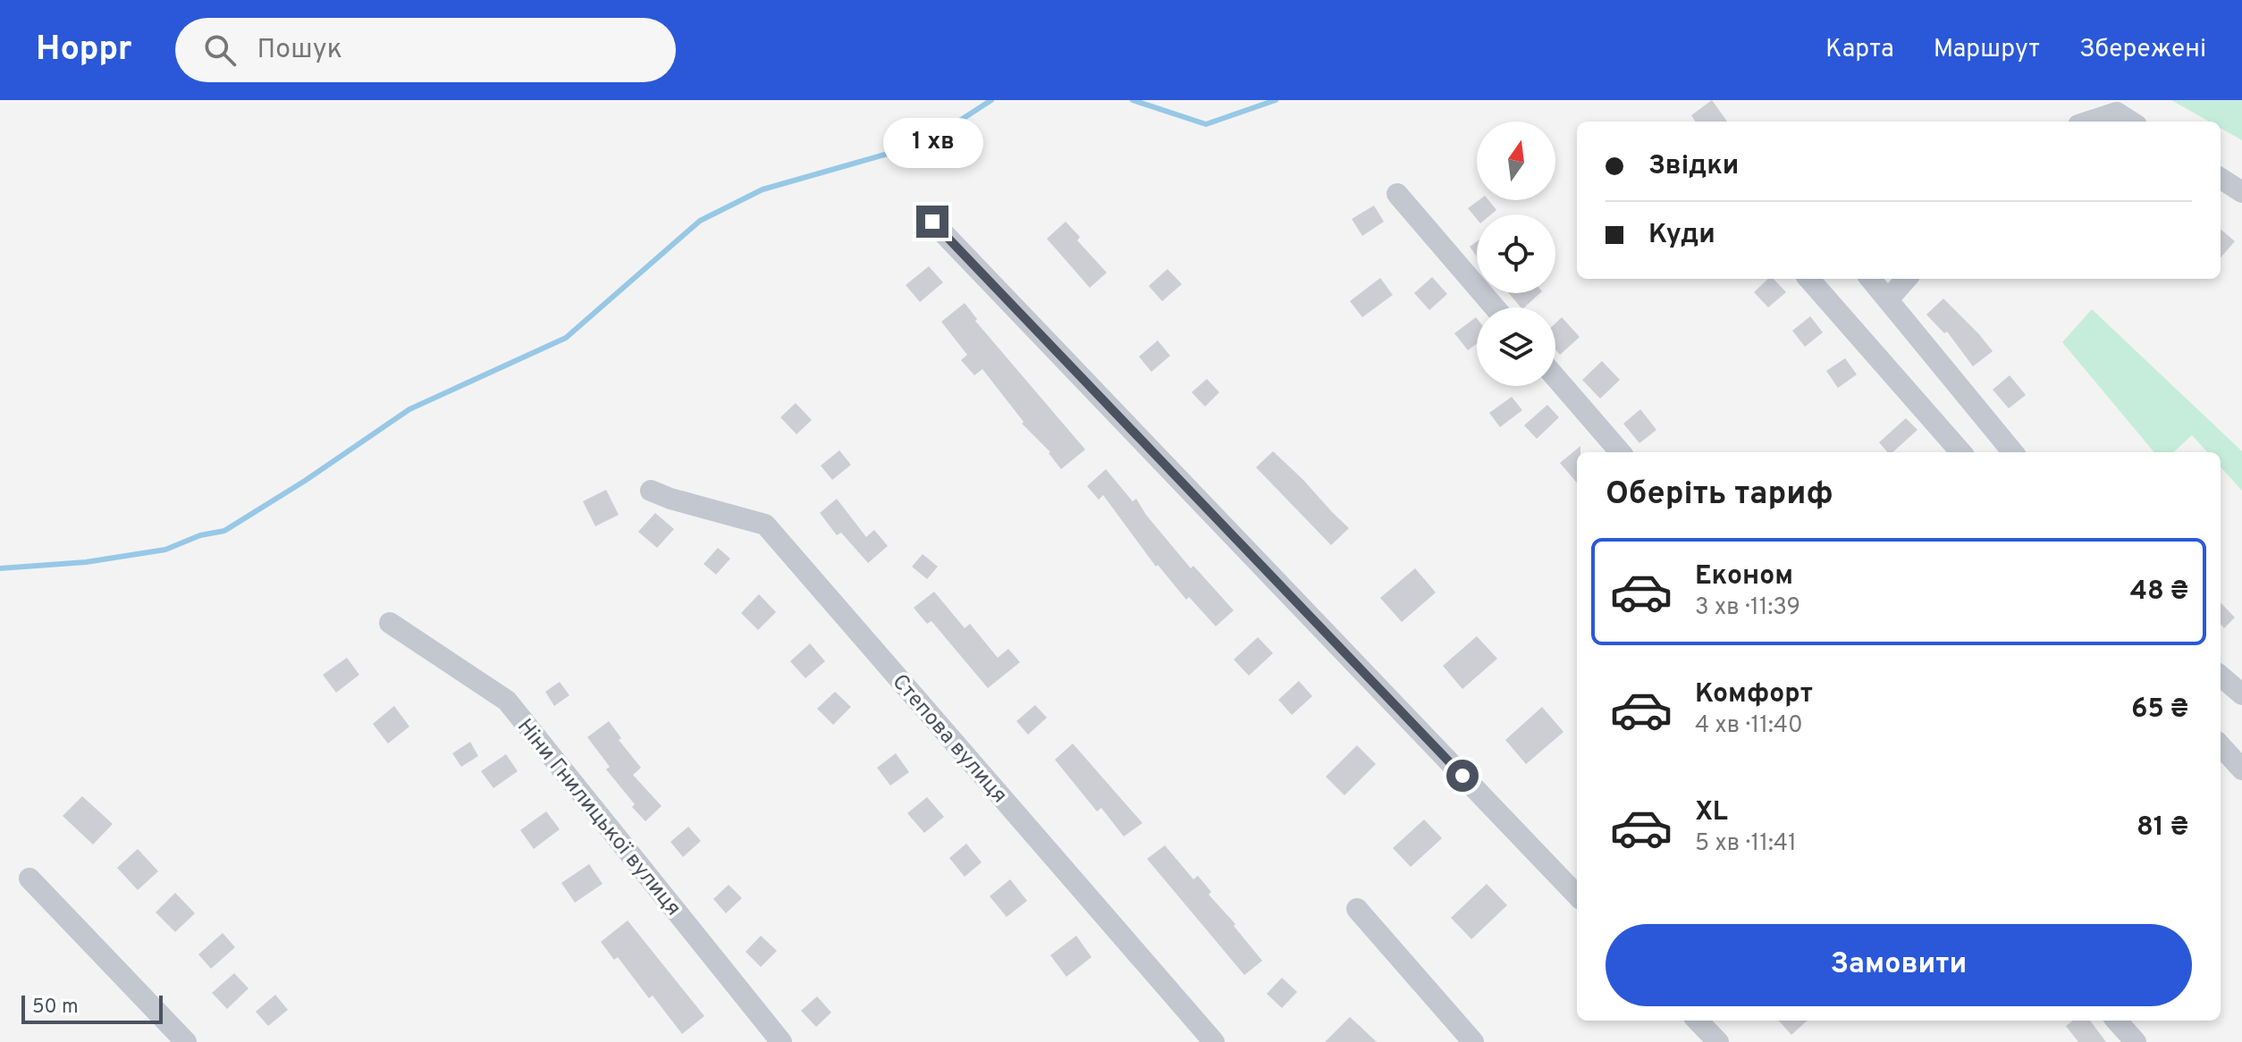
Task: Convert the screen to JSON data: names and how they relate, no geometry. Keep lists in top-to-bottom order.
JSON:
{
  "streets": {
    "street": ["Степова вулиця", "Ніни Гнилицької вулиця"]
  },
  "scale_bar": "50 m",
  "north": "top",
  "page": {
    "header": "Hoppr",
    "search": "Пошук",
    "nav": ["Карта", "Маршрут", "Збережені"],
    "bubble": "1 хв",
    "banner": ["Звідки", "Куди"],
    "heading": "Оберіть тариф",
    "list": [
      {
        "name": "Економ",
        "note": "3 хв · 11:39",
        "value": "48 ₴"
      },
      {
        "name": "Комфорт",
        "note": "4 хв · 11:40",
        "value": "65 ₴"
      },
      {
        "name": "XL",
        "note": "5 хв · 11:41",
        "value": "81 ₴"
      }
    ],
    "buttons": "Замовити",
    "scale": "50 m"
  }
}
